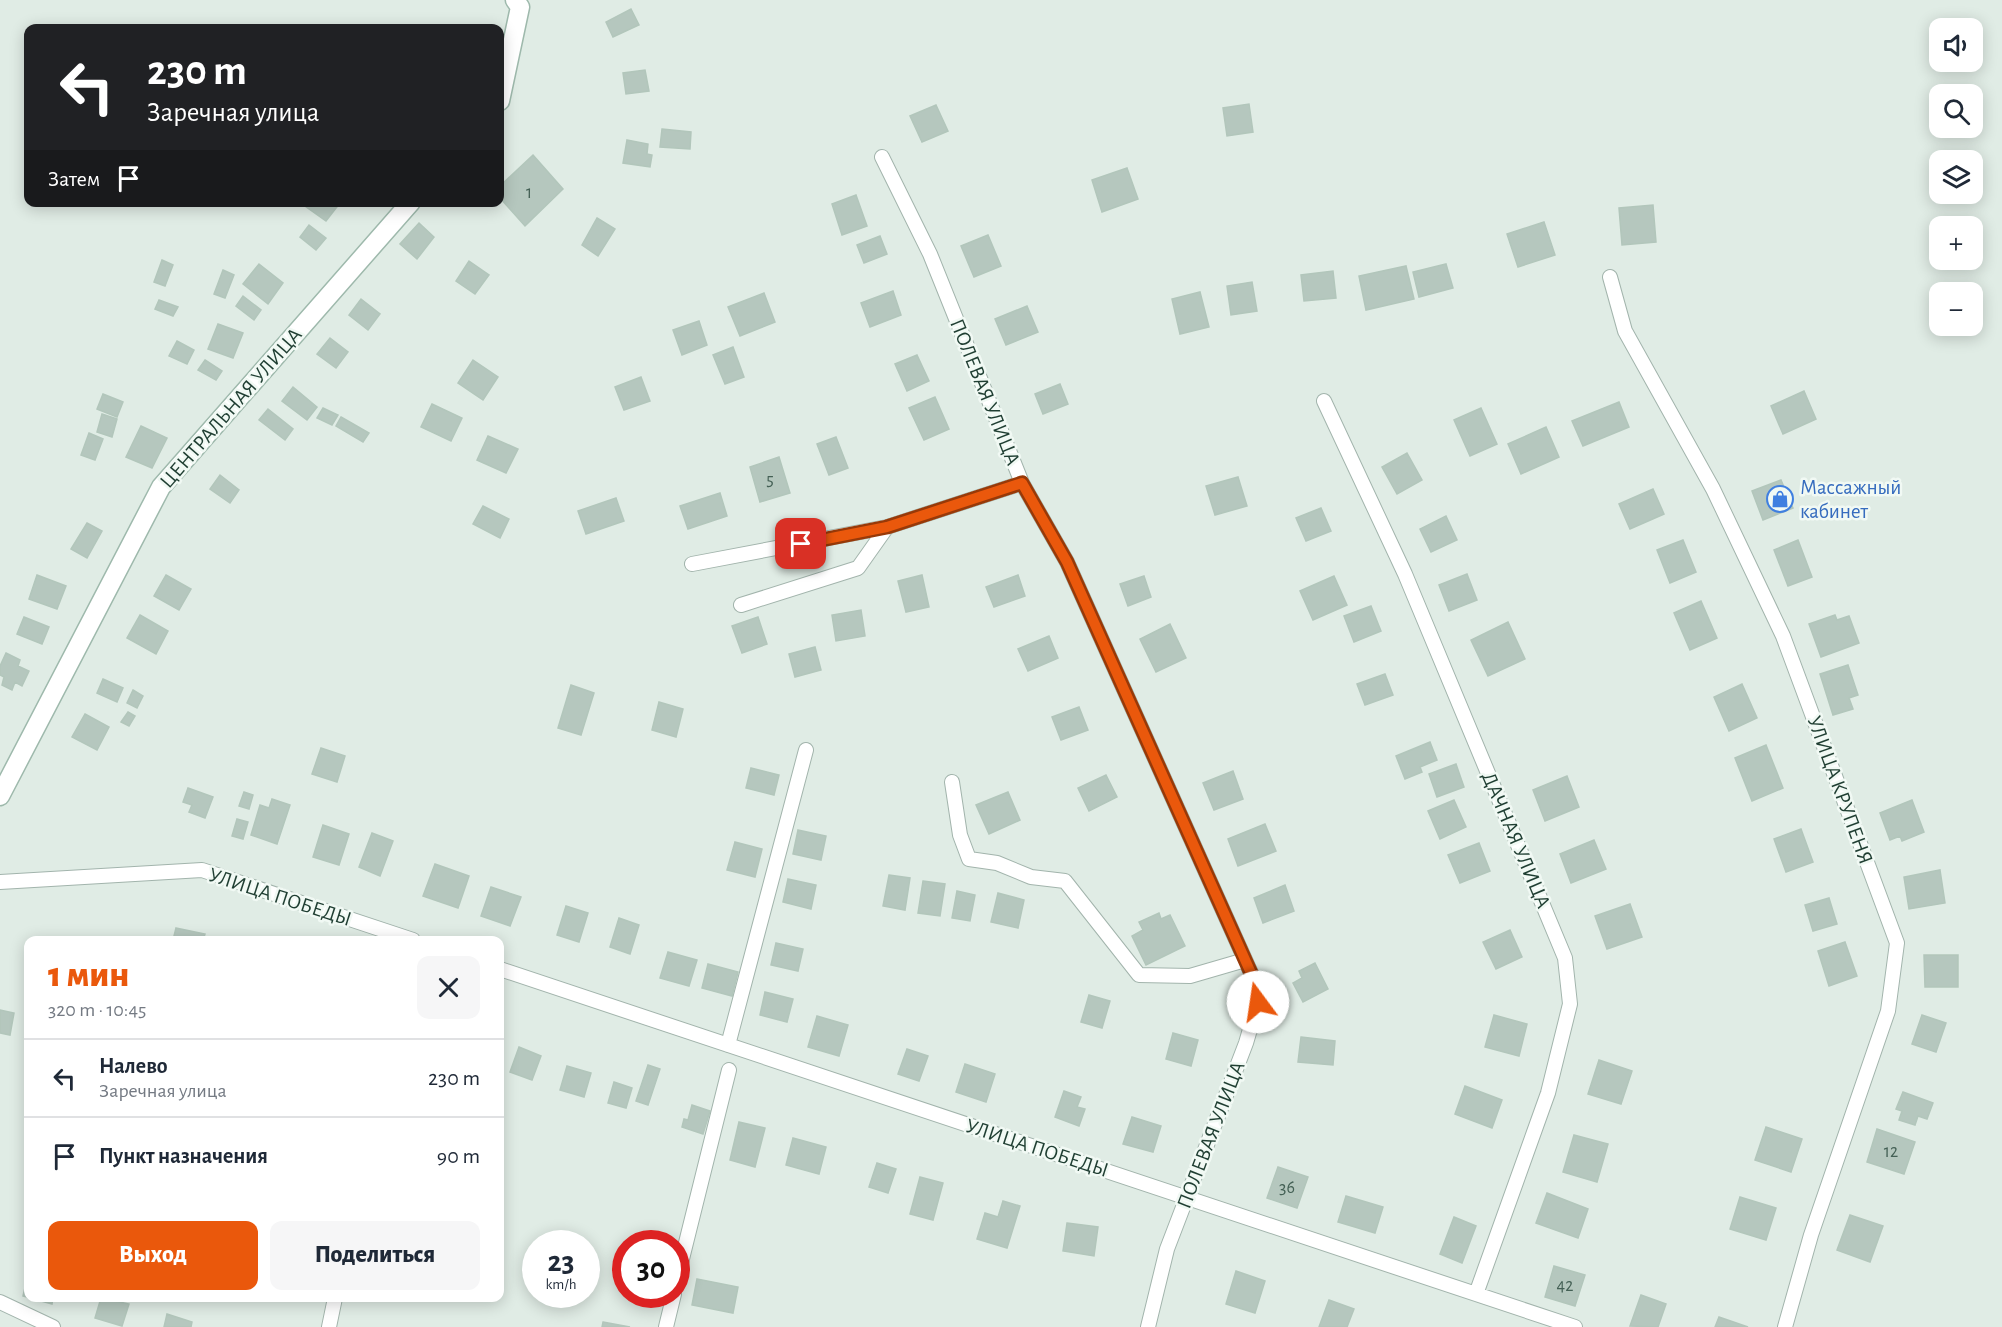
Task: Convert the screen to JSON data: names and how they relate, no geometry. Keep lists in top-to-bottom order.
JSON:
{
  "streets": {
    "street": [
      "ПОЛЕВАЯ УЛИЦА",
      "ЦЕНТРАЛЬНАЯ УЛИЦА",
      "УЛИЦА КРУПЕНЯ",
      "ДАЧНАЯ УЛИЦА",
      "УЛИЦА ПОБЕДЫ"
    ]
  },
  "crossings": [
    ["ПОЛЕВАЯ УЛИЦА", "УЛИЦА ПОБЕДЫ"],
    ["ДАЧНАЯ УЛИЦА", "УЛИЦА ПОБЕДЫ"]
  ],
  "places": {
    "shop": ["Массажный кабинет"]
  },
  "house_numbers": [
    "1",
    "5",
    "12",
    "36",
    "42"
  ],
  "page": {
    "map_buttons": ["+", "−"],
    "turn": ["230 m", "Заречная улица"],
    "then": "Затем",
    "heading": ["1 мин", "320 m · 10:45"],
    "list": [
      {
        "name": "Налево",
        "note": "Заречная улица",
        "value": "230 m"
      },
      {
        "name": "Пункт назначения",
        "value": "90 m"
      }
    ],
    "buttons": ["Выход", "Поделиться"],
    "speed": "23 km/h",
    "limit": "30"
  }
}
